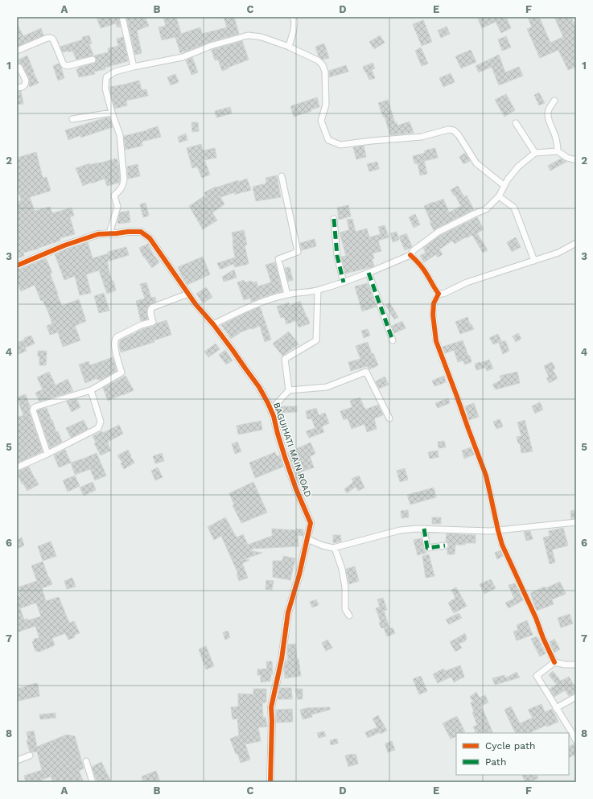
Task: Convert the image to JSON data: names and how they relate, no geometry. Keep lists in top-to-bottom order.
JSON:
{
  "streets": {
    "street": ["BAGUIHATI MAIN ROAD"]
  },
  "legend": ["Cycle path", "Path"],
  "grid": {
    "columns": [
      "A",
      "B",
      "C",
      "D",
      "E",
      "F"
    ],
    "rows": [
      "1",
      "2",
      "3",
      "4",
      "5",
      "6",
      "7",
      "8"
    ]
  }
}
